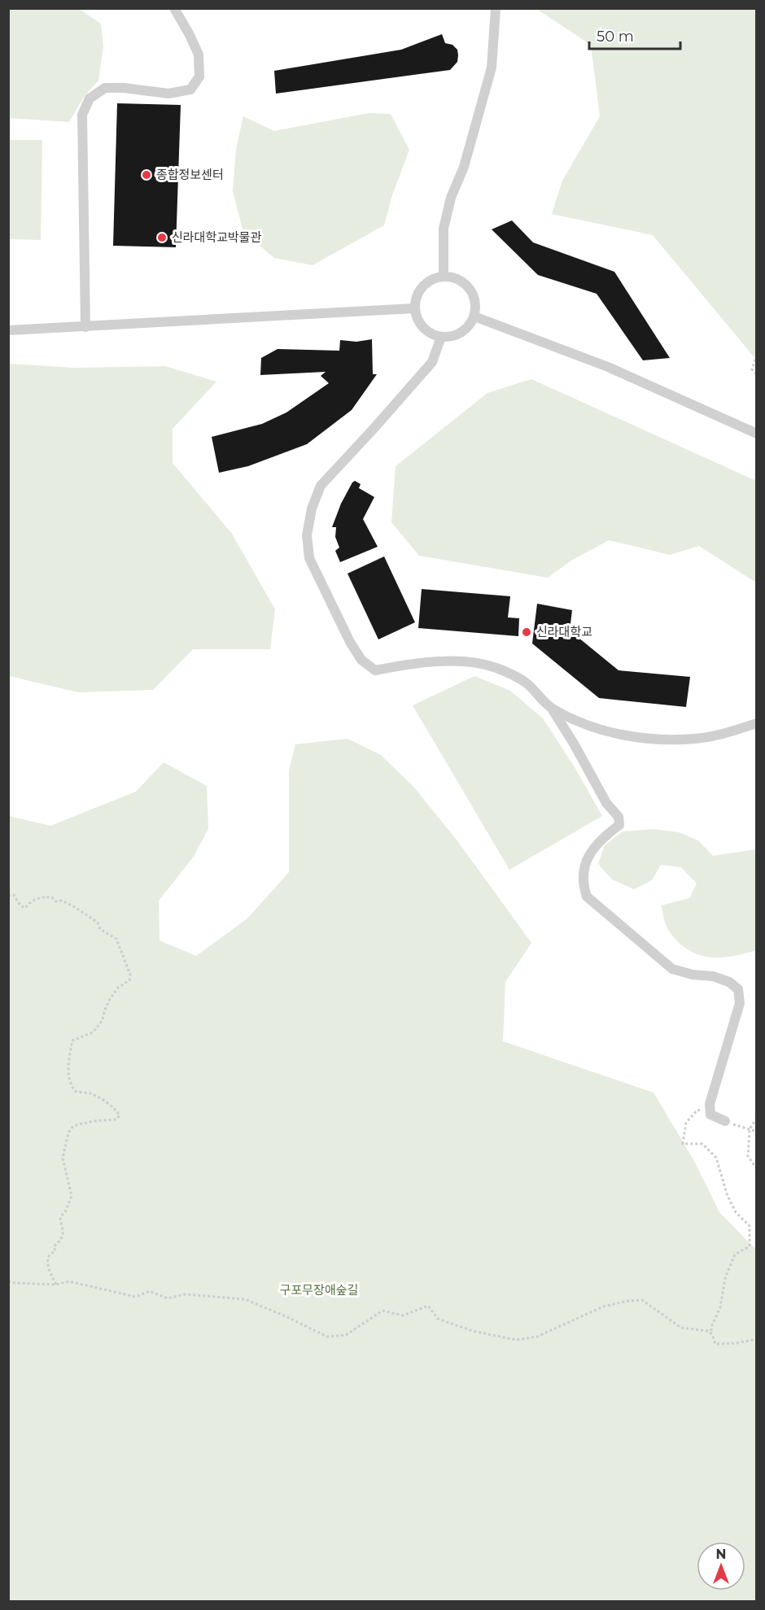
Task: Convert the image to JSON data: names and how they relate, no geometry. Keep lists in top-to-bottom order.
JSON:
{
  "parks": ["구포무장애숲길"],
  "places": ["종합정보센터", "신라대학교박물관", "신라대학교"],
  "scale_bar": "50 m",
  "north": "top"
}
